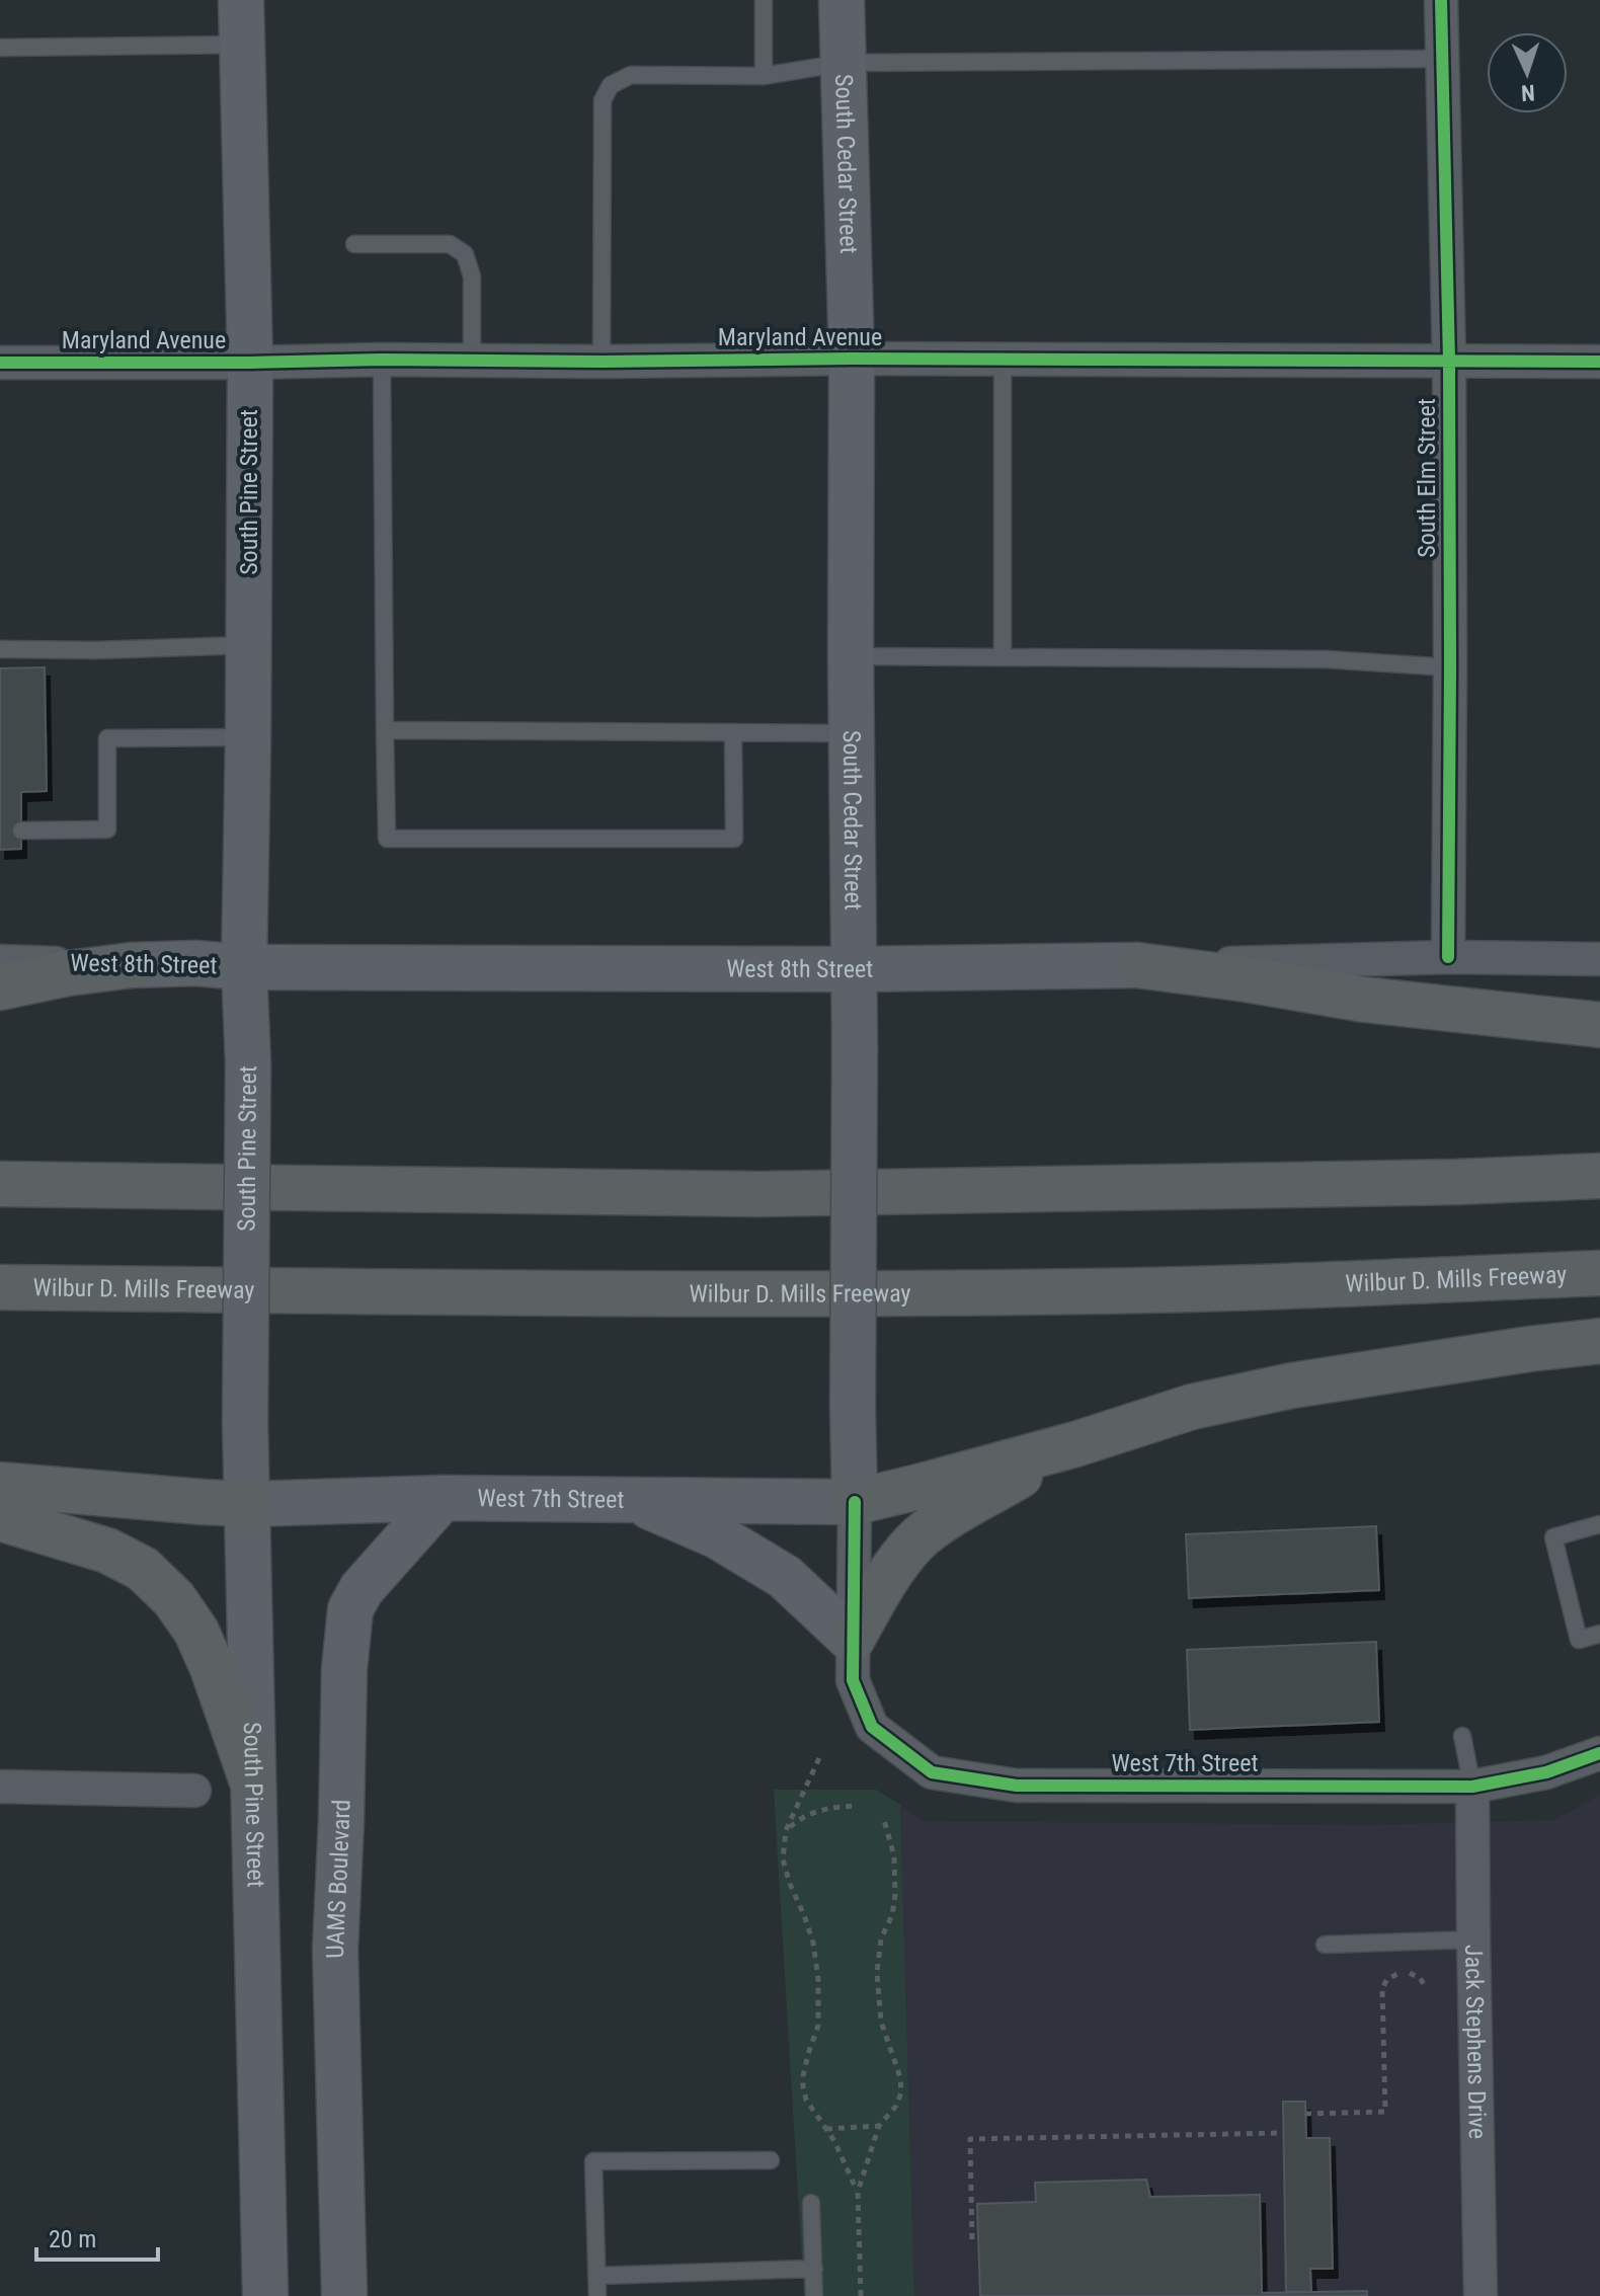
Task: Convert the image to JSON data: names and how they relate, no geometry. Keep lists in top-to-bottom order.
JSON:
{
  "streets": {
    "highway": ["Wilbur D. Mills Freeway"],
    "main road": [
      "South Cedar Street",
      "South Pine Street",
      "West 8th Street",
      "West 7th Street",
      "UAMS Boulevard"
    ],
    "street": ["Maryland Avenue", "South Elm Street", "Jack Stephens Drive"]
  },
  "crossings": [
    ["South Cedar Street", "Maryland Avenue"],
    ["South Cedar Street", "West 8th Street"],
    ["South Cedar Street", "West 7th Street"],
    ["Maryland Avenue", "South Elm Street"],
    ["Maryland Avenue", "South Pine Street"],
    ["South Elm Street", "West 8th Street"],
    ["South Pine Street", "West 8th Street"],
    ["South Pine Street", "West 7th Street"],
    ["West 7th Street", "UAMS Boulevard"],
    ["West 7th Street", "Jack Stephens Drive"]
  ],
  "scale_bar": "20 m",
  "north": "bottom"
}
